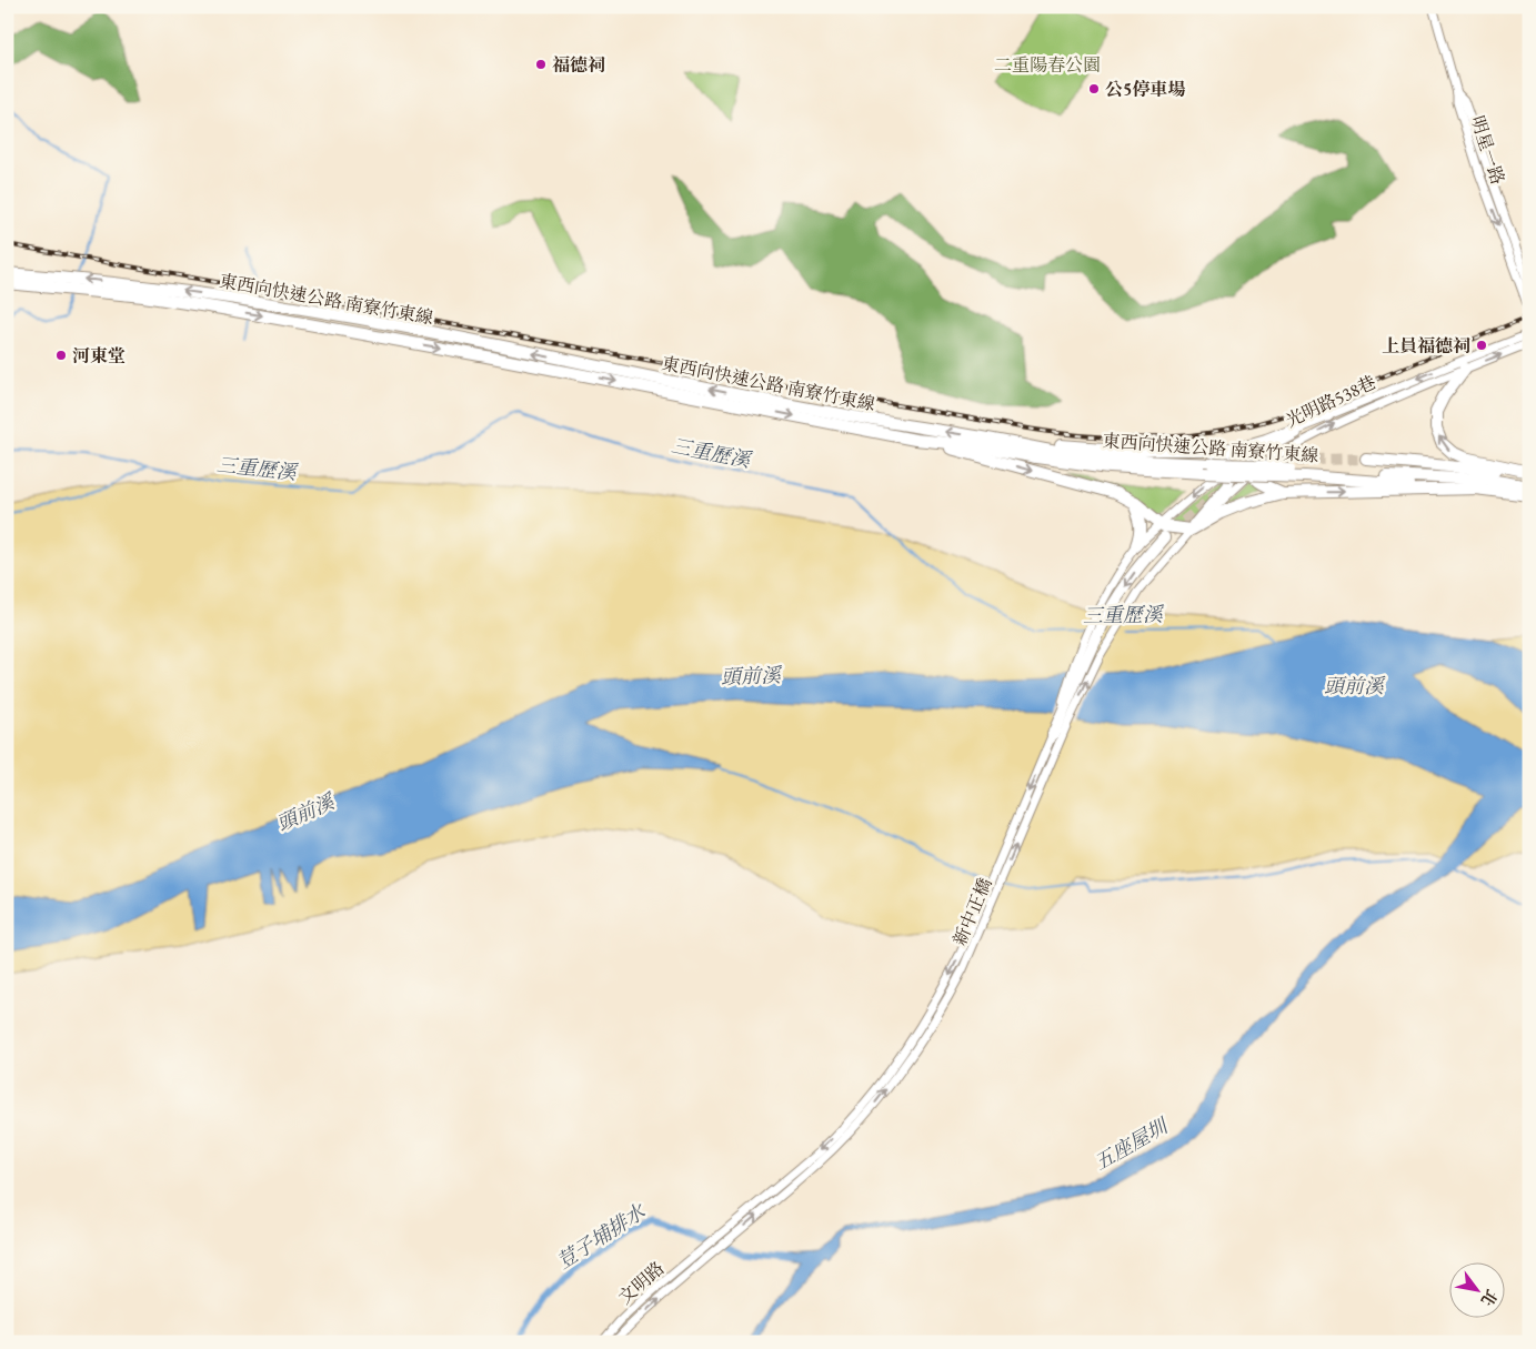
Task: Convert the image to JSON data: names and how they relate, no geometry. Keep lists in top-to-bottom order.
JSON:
{
  "streets": {
    "highway": ["東西向快速公路 南寮竹東線"],
    "street": [
      "明星一路",
      "光明路538巷",
      "新中正橋",
      "文明路"
    ]
  },
  "crossings": [
    ["光明路538巷", "新中正橋"],
    ["新中正橋", "文明路"]
  ],
  "water": [
    "三重歷溪",
    "頭前溪",
    "五座屋圳",
    "荳子埔排水"
  ],
  "parks": ["二重陽春公園"],
  "places": [
    "福德祠",
    "公5停車場",
    "上員福德祠",
    "河東堂"
  ],
  "north": "bottom right"
}
